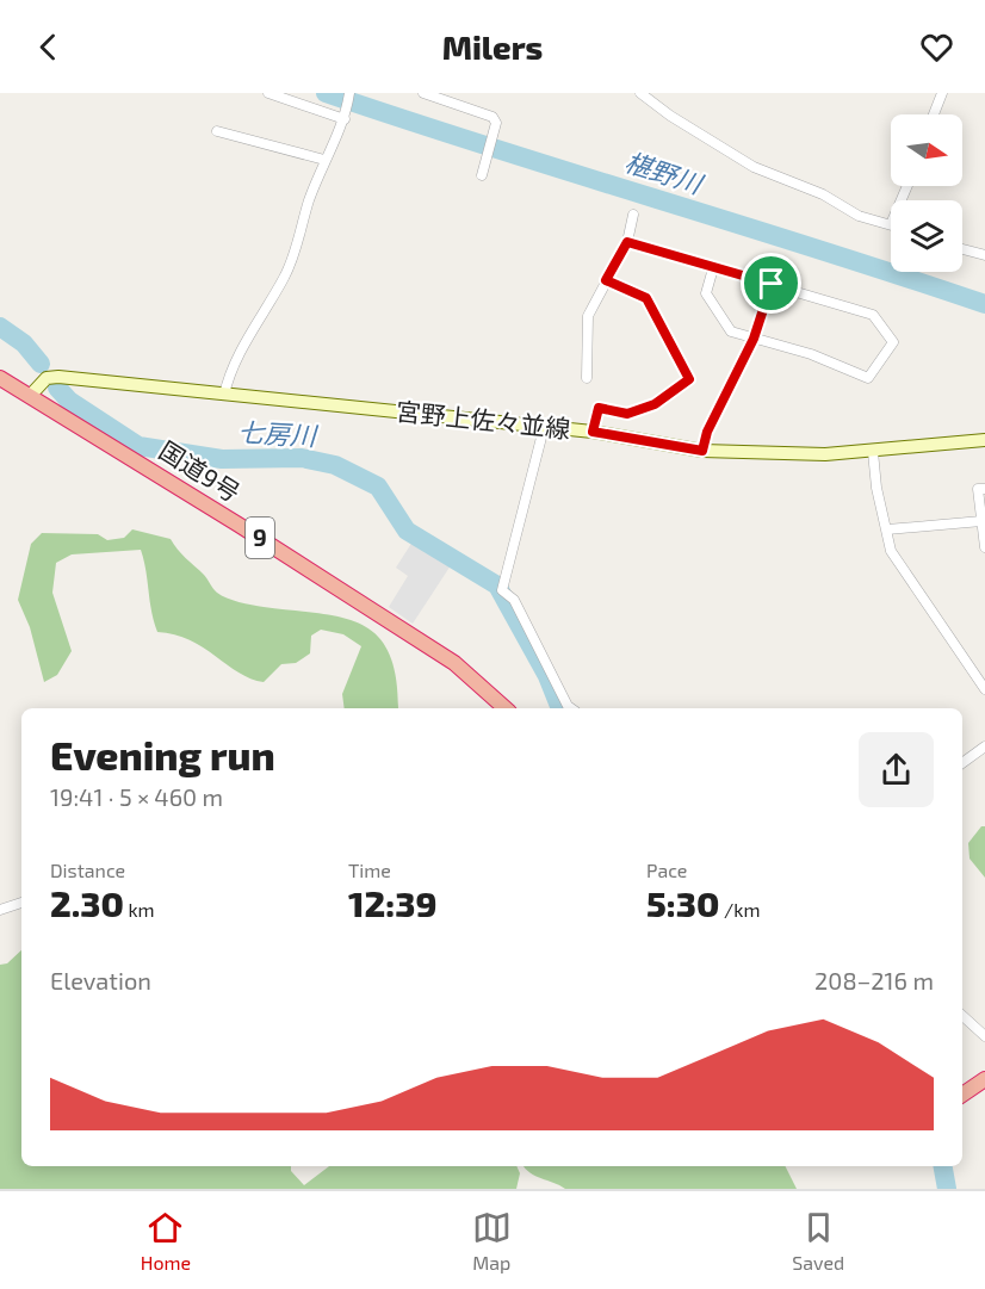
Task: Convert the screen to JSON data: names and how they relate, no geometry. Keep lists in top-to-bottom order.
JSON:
{
  "streets": {
    "highway": ["国道9号", "9"],
    "main road": ["宮野上佐々並線"]
  },
  "crossings": [
    ["宮野上佐々並線", "国道9号"]
  ],
  "water": ["椹野川", "七房川"],
  "north": "right",
  "page": {
    "header": "Milers",
    "heading": ["Evening run", "19:41 · 5 × 460 m"],
    "stats": [
      ["Distance", "2.30 km"],
      ["Time", "12:39"],
      ["Pace", "5:30 /km"]
    ],
    "chart": ["Elevation", "208–216 m"],
    "tabs": ["Home", "Map", "Saved"]
  }
}
